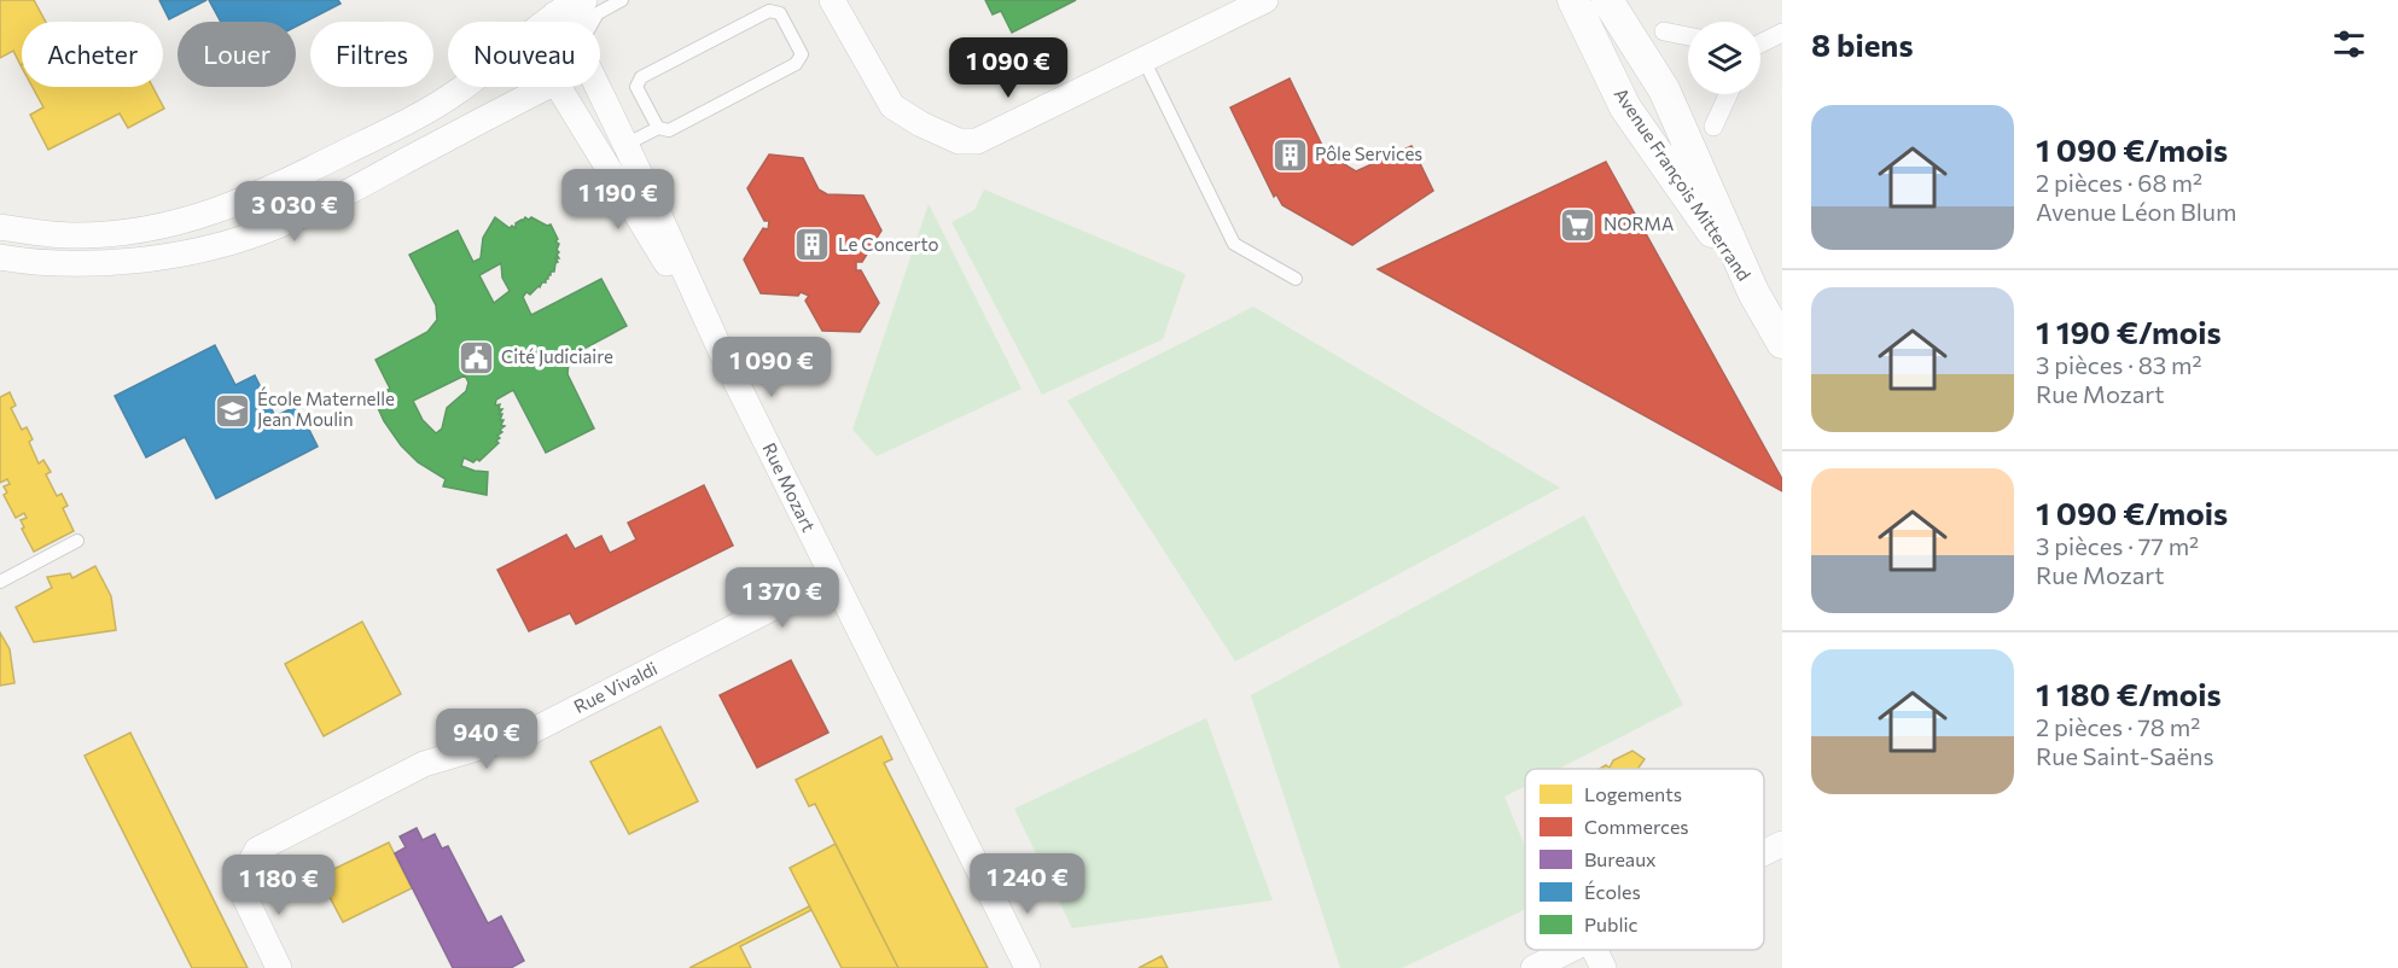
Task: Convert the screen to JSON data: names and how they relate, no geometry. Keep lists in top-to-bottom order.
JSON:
{
  "streets": {
    "street": ["Avenue François Mitterrand", "Rue Mozart", "Rue Vivaldi"]
  },
  "crossings": [
    ["Rue Mozart", "Rue Vivaldi"]
  ],
  "places": {
    "building": ["Pôle Services", "Le Concerto"],
    "supermarket": ["NORMA"],
    "public building": ["Cité Judiciaire"],
    "school or university": ["École Maternelle Jean Moulin"]
  },
  "legend": [
    "Logements",
    "Commerces",
    "Bureaux",
    "Écoles",
    "Public"
  ],
  "page": {
    "heading": "8 biens",
    "chip": [
      "Acheter",
      "Louer",
      "Filtres",
      "Nouveau"
    ],
    "price": [
      "1 090 €",
      "1 190 €",
      "3 030 €",
      "1 090 €",
      "1 370 €",
      "940 €",
      "1 240 €",
      "1 180 €"
    ],
    "list": [
      {
        "name": "1 090 €/mois",
        "note": "2 pièces · 68 m² · Avenue Léon Blum"
      },
      {
        "name": "1 190 €/mois",
        "note": "3 pièces · 83 m² · Rue Mozart"
      },
      {
        "name": "1 090 €/mois",
        "note": "3 pièces · 77 m² · Rue Mozart"
      },
      {
        "name": "1 180 €/mois",
        "note": "2 pièces · 78 m² · Rue Saint-Saëns"
      }
    ]
  }
}
